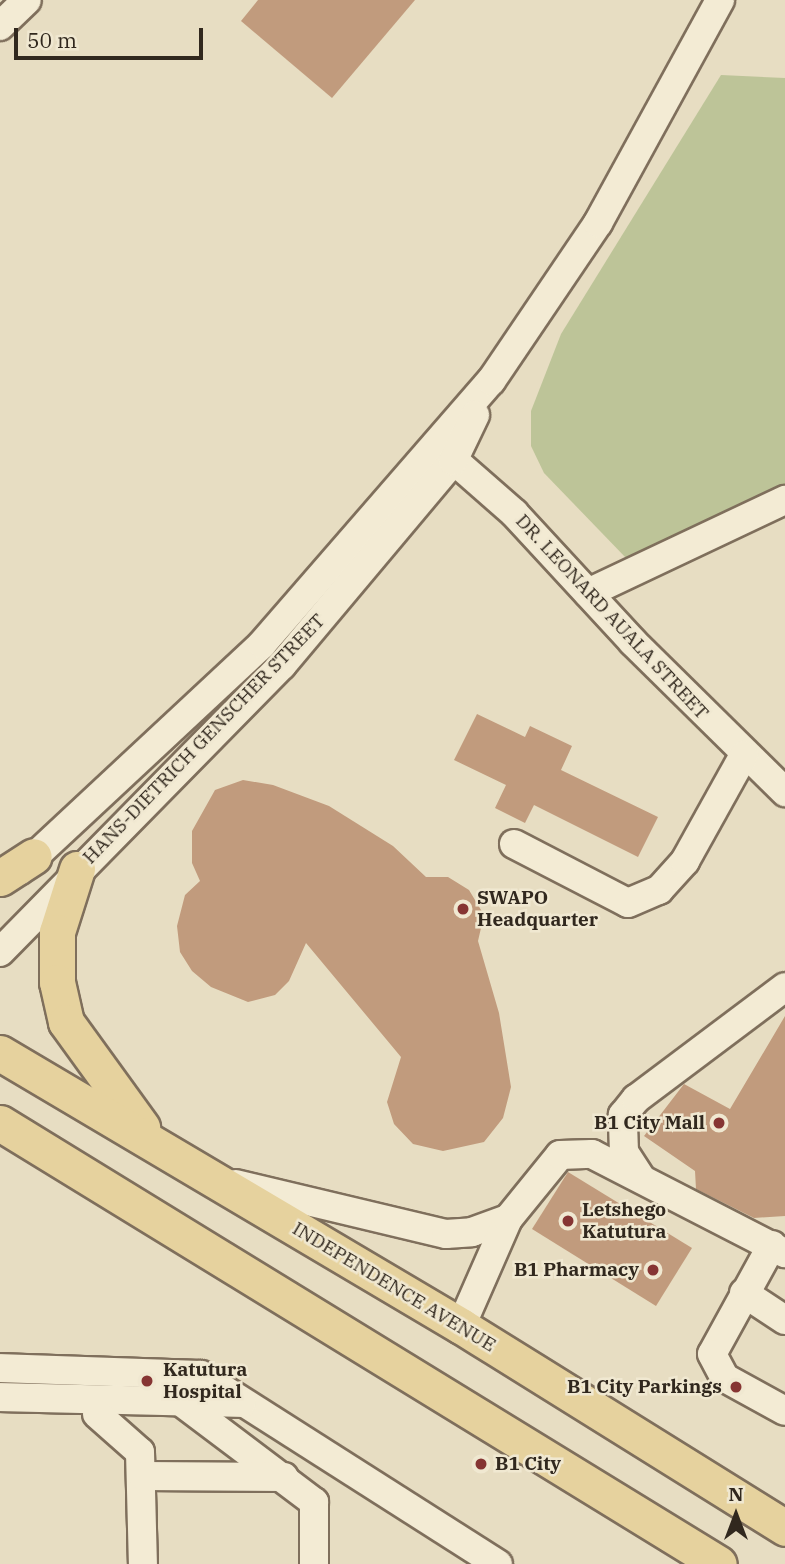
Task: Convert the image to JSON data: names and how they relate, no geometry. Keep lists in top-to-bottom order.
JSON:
{
  "streets": {
    "main road": ["INDEPENDENCE AVENUE"],
    "street": ["DR. LEONARD AUALA STREET", "HANS-DIETRICH GENSCHER STREET"]
  },
  "crossings": [
    ["DR. LEONARD AUALA STREET", "HANS-DIETRICH GENSCHER STREET"]
  ],
  "places": [
    "SWAPO Headquarter",
    "B1 City Mall",
    "Letshego Katutura",
    "B1 Pharmacy",
    "Katutura Hospital",
    "B1 City Parkings",
    "B1 City"
  ],
  "scale_bar": "50 m",
  "north": "top"
}
